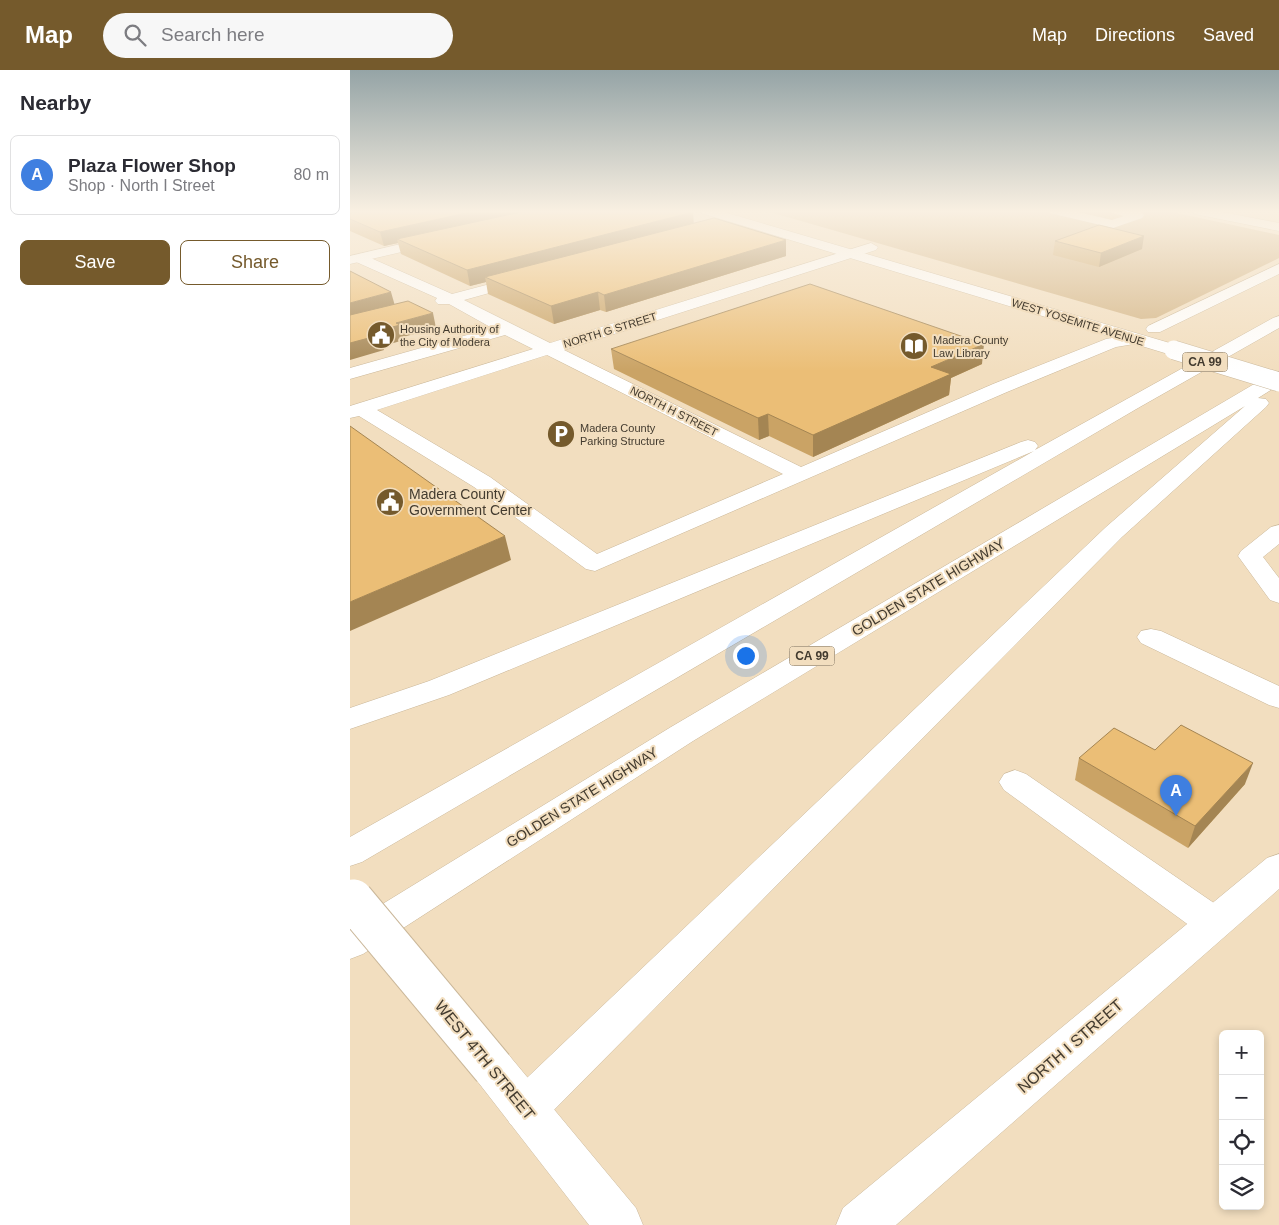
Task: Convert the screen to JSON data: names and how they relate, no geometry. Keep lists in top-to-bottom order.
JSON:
{
  "streets": {
    "main road": [
      "WEST YOSEMITE AVENUE",
      "NORTH G STREET",
      "CA 99",
      "NORTH H STREET",
      "GOLDEN STATE HIGHWAY",
      "NORTH I STREET",
      "WEST 4TH STREET"
    ]
  },
  "crossings": [
    ["NORTH G STREET", "NORTH H STREET"]
  ],
  "places": {
    "public building": ["Housing Authority of the City of Modera", "Madera County Government Center"],
    "library": ["Madera County Law Library"],
    "parking": ["Madera County Parking Structure"]
  },
  "page": {
    "header": "Map",
    "search": "Search here",
    "nav": ["Map", "Directions", "Saved"],
    "heading": "Nearby",
    "list": [
      {
        "mark": "A",
        "name": "Plaza Flower Shop",
        "note": "Shop · North I Street",
        "value": "80 m"
      }
    ],
    "buttons": ["Save", "Share"],
    "pins": "A",
    "map_buttons": ["+", "−"]
  }
}
